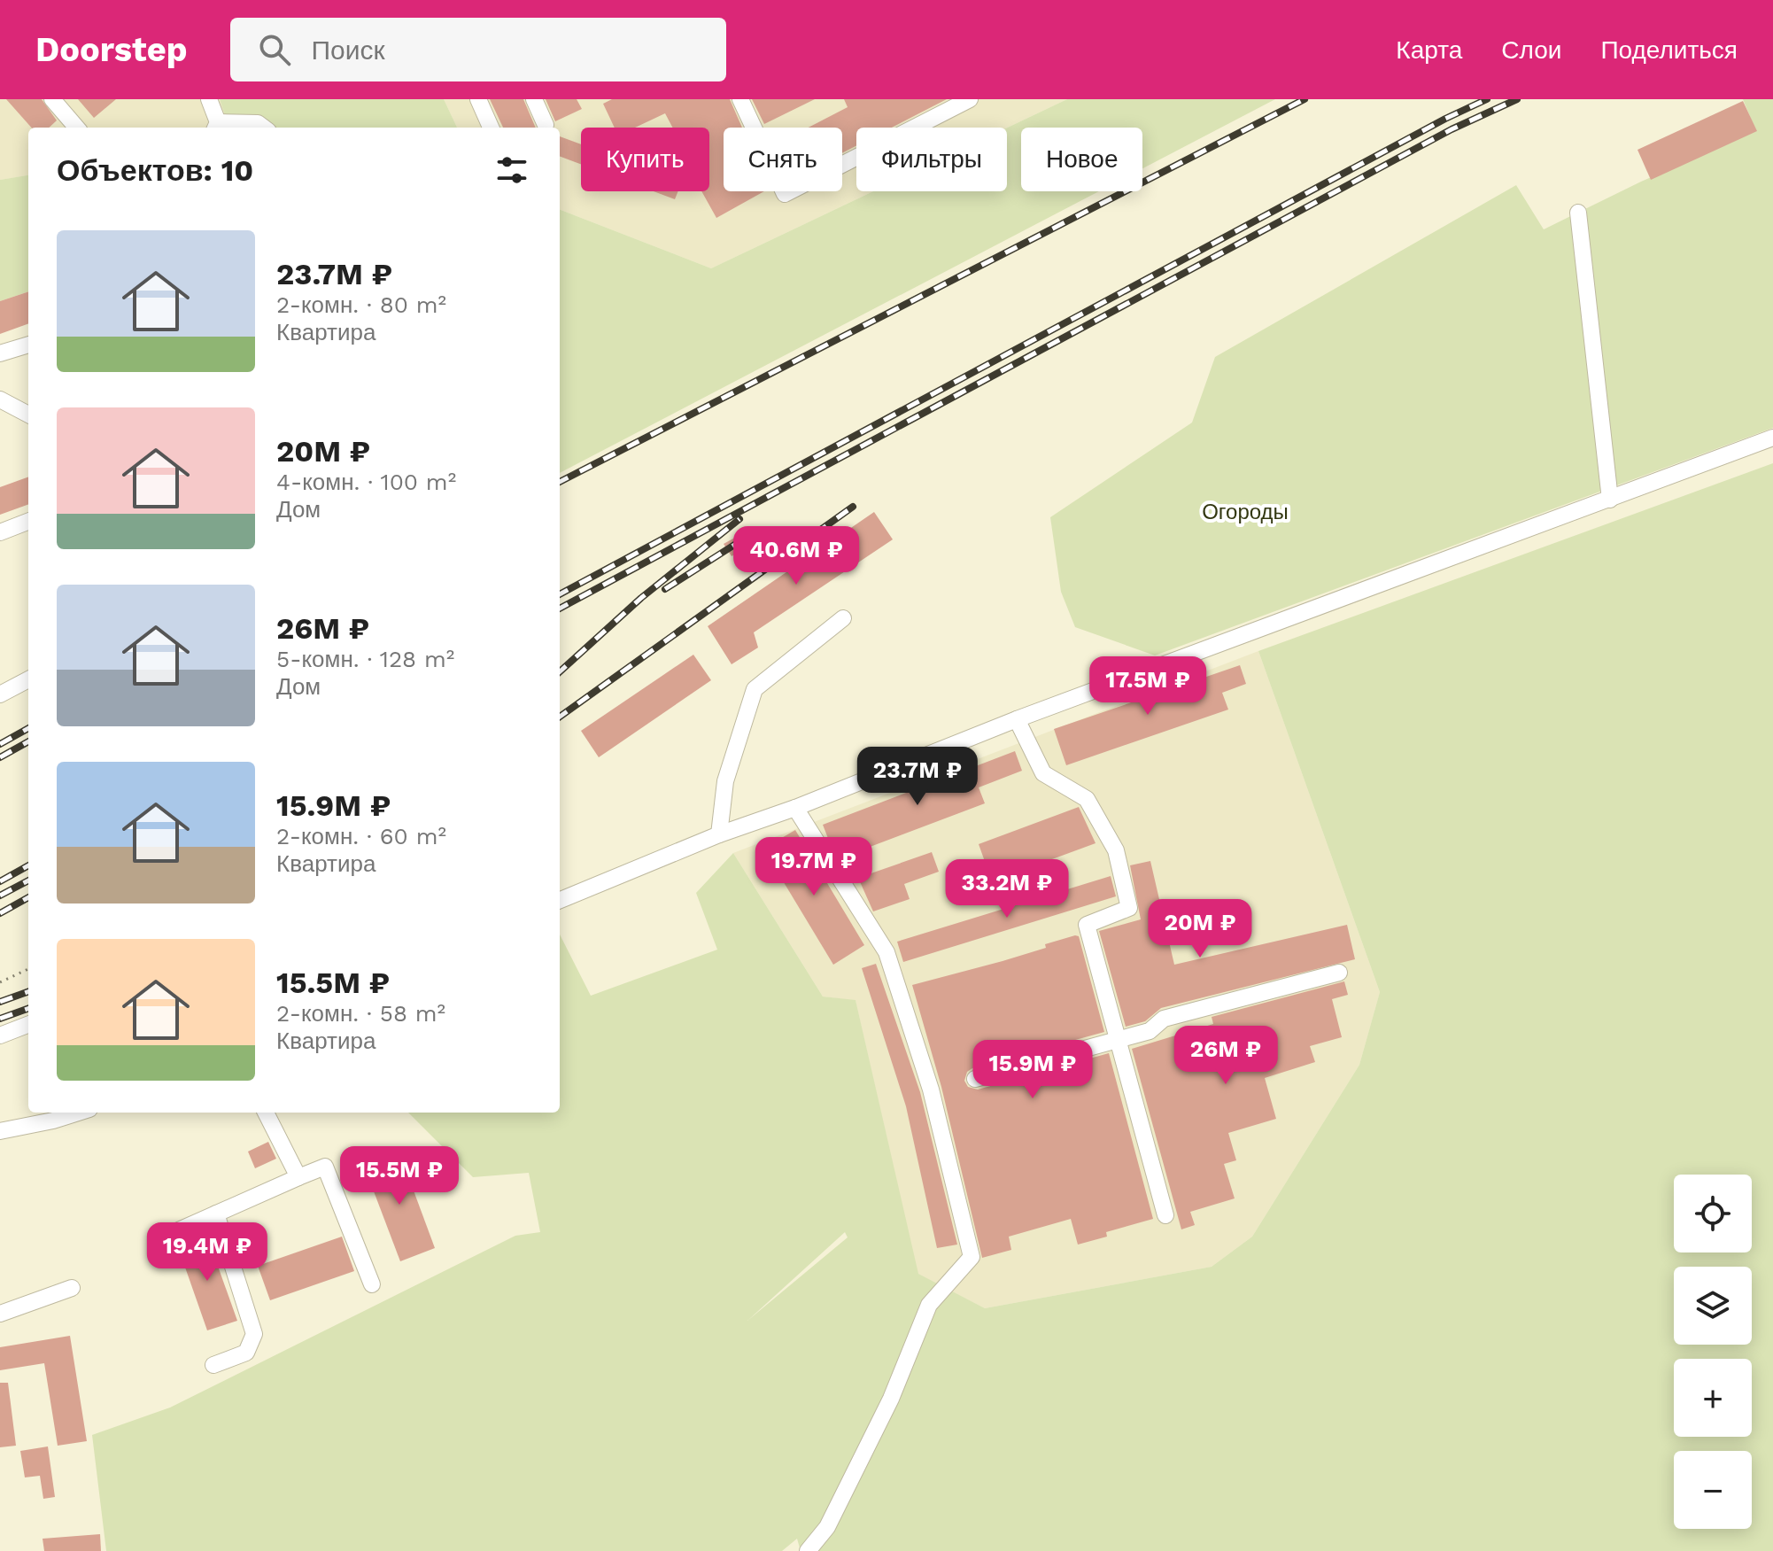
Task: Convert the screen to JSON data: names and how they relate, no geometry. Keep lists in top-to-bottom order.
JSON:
{
  "parks": ["Огороды"],
  "page": {
    "header": "Doorstep",
    "search": "Поиск",
    "nav": ["Карта", "Слои", "Поделиться"],
    "chip": [
      "Купить",
      "Снять",
      "Фильтры",
      "Новое"
    ],
    "heading": "Объектов: 10",
    "list": [
      {
        "name": "23.7M ₽",
        "note": "2-комн. · 80 m² · Квартира"
      },
      {
        "name": "20M ₽",
        "note": "4-комн. · 100 m² · Дом"
      },
      {
        "name": "26M ₽",
        "note": "5-комн. · 128 m² · Дом"
      },
      {
        "name": "15.9M ₽",
        "note": "2-комн. · 60 m² · Квартира"
      },
      {
        "name": "15.5M ₽",
        "note": "2-комн. · 58 m² · Квартира"
      }
    ],
    "price": [
      "40.6M ₽",
      "17.5M ₽",
      "23.7M ₽",
      "19.7M ₽",
      "33.2M ₽",
      "20M ₽",
      "26M ₽",
      "15.9M ₽",
      "15.5M ₽",
      "19.4M ₽"
    ],
    "map_buttons": ["+", "−"]
  }
}
